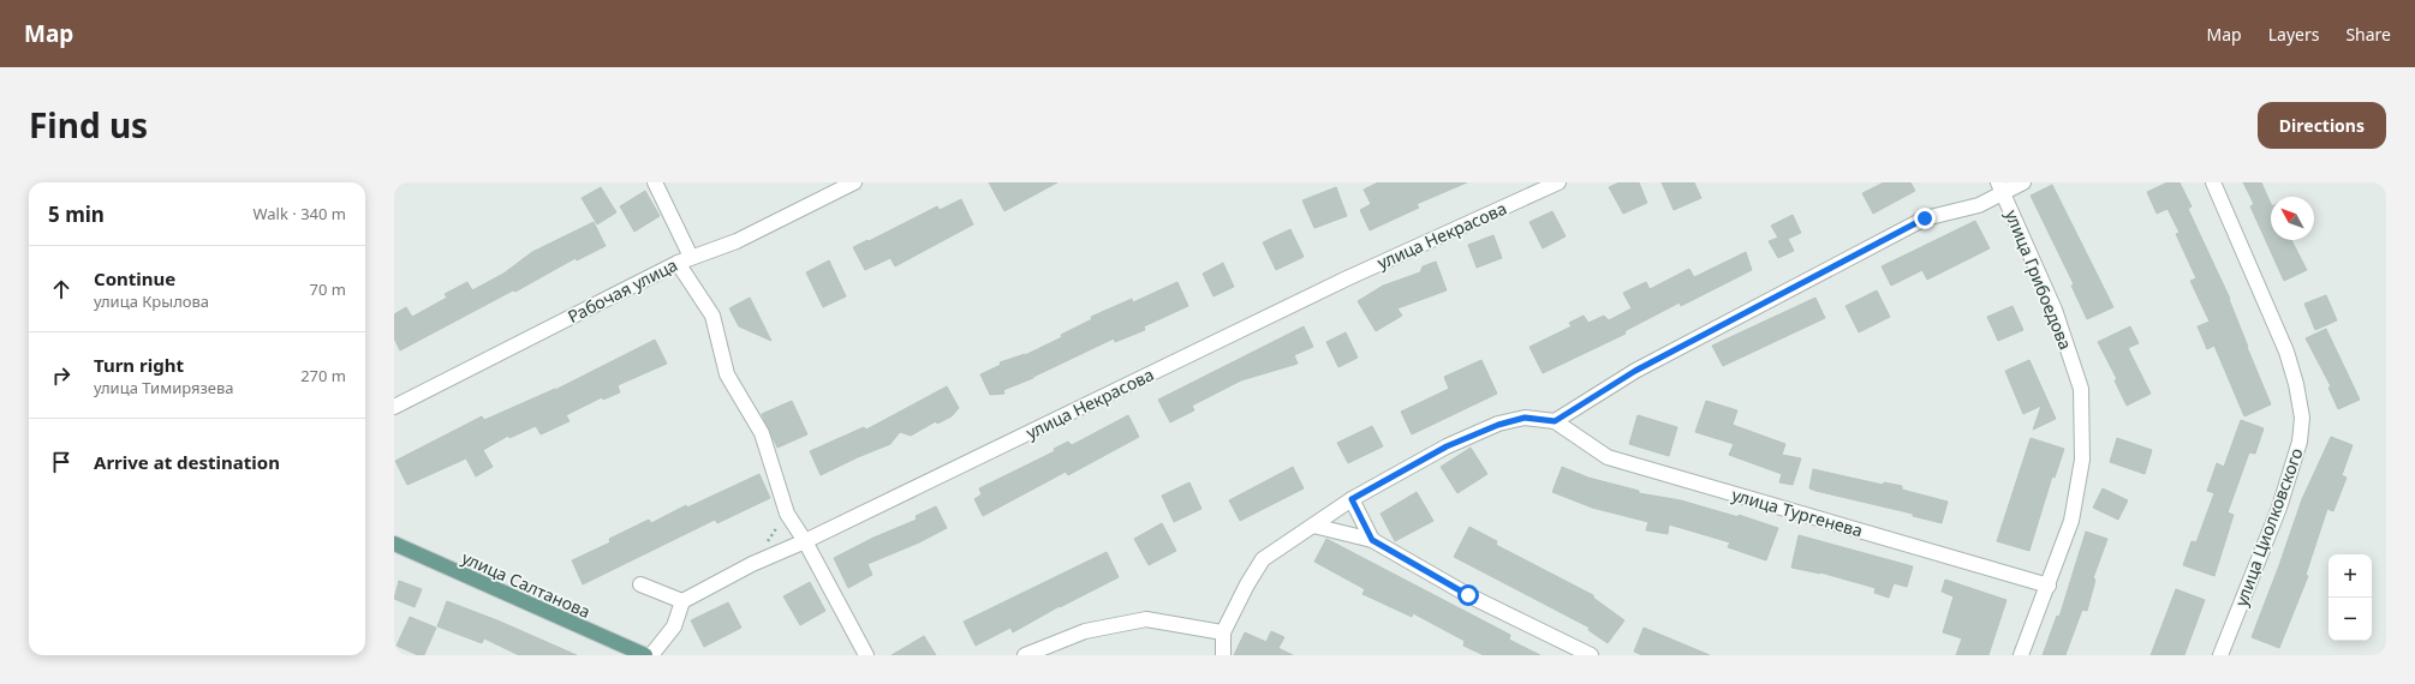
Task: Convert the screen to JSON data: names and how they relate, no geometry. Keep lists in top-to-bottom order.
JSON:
{
  "streets": {
    "main road": ["улица Салтанова"],
    "street": [
      "улица Некрасова",
      "улица Грибоедова",
      "Рабочая улица",
      "улица Тургенева",
      "улица Циолковского"
    ]
  },
  "crossings": [
    ["улица Грибоедова", "улица Тургенева"]
  ],
  "north": "top left",
  "page": {
    "header": "Map",
    "nav": ["Map", "Layers", "Share"],
    "title": "Find us",
    "buttons": "Directions",
    "heading": ["5 min", "Walk · 340 m"],
    "list": [
      ["Continue", "улица Крылова", "70 m"],
      ["Turn right", "улица Тимирязева", "270 m"],
      "Arrive at destination"
    ],
    "map_buttons": ["+", "−"]
  }
}
